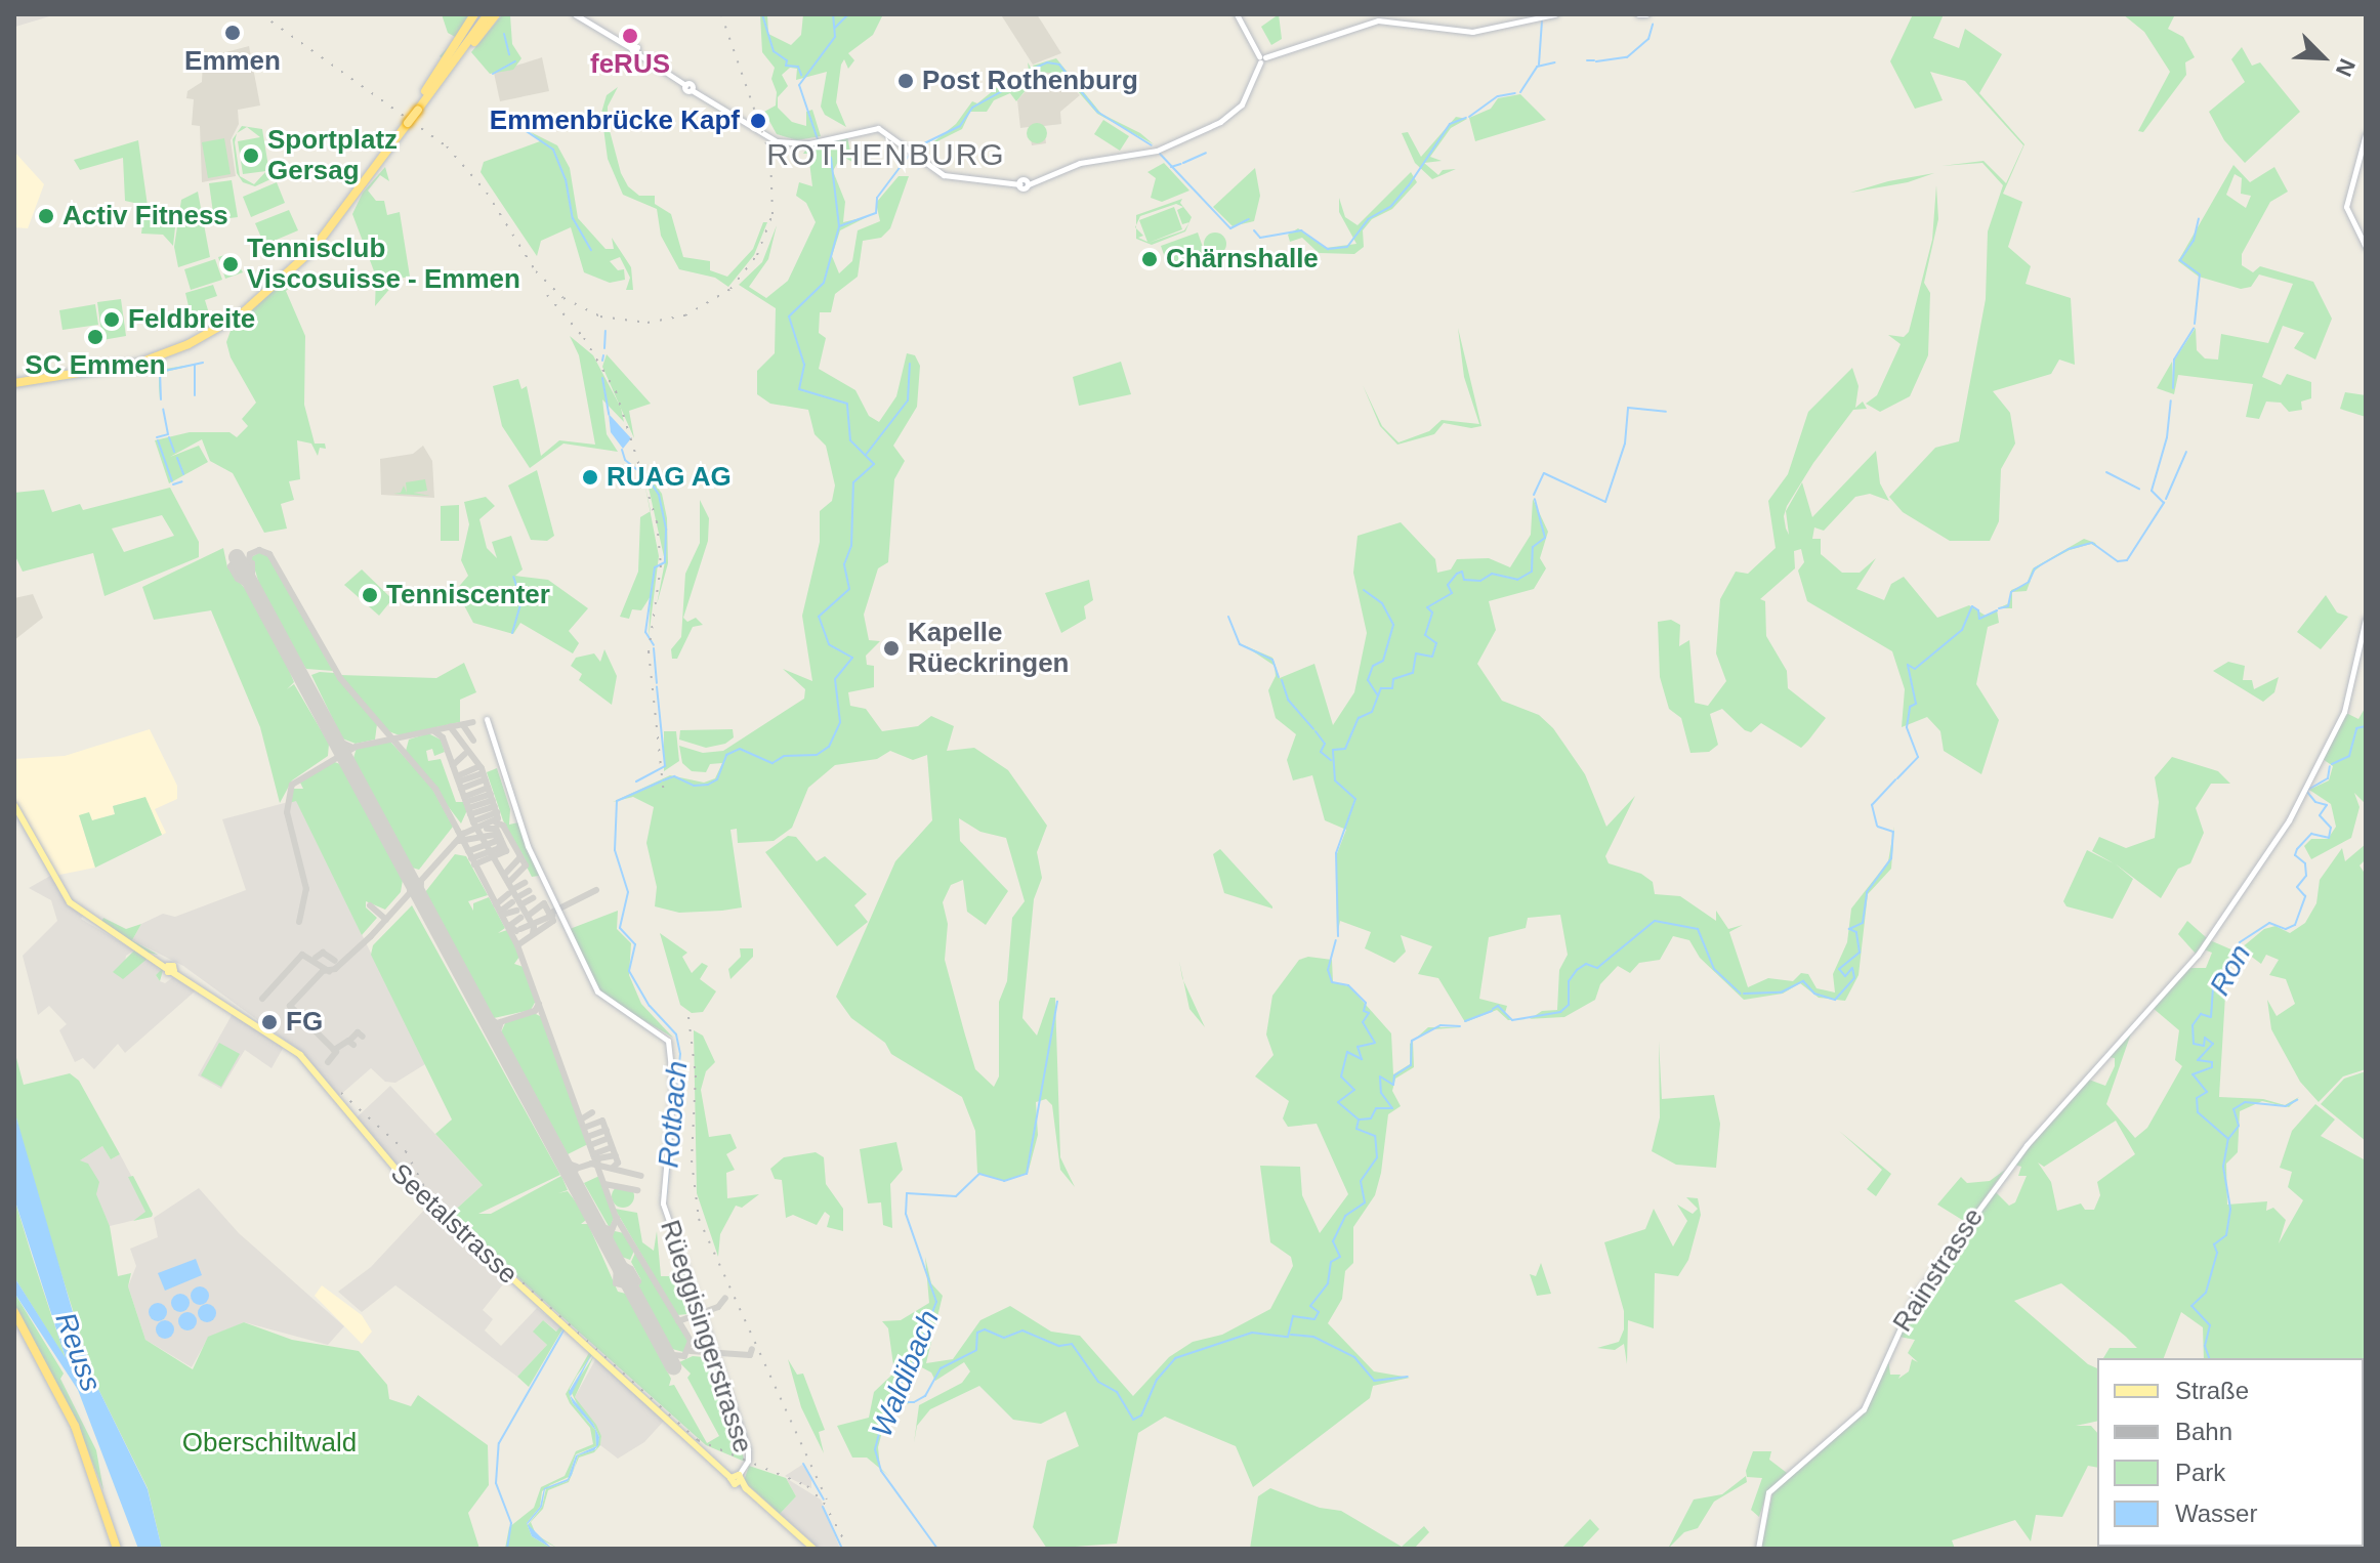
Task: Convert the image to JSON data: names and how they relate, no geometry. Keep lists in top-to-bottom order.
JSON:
{
  "streets": {
    "main road": ["Seetalstrasse", "Rainstrasse", "Rüeggisingerstrasse"]
  },
  "crossings": [
    ["Seetalstrasse", "Rüeggisingerstrasse"]
  ],
  "districts": ["ROTHENBURG"],
  "water": [
    "Ron",
    "Rotbach",
    "Reuss",
    "Waldibach"
  ],
  "parks": ["Oberschiltwald"],
  "places": [
    "Emmen",
    "feRUS",
    "Post Rothenburg",
    "Emmenbrücke Kapf",
    "Sportplatz Gersag",
    "Activ Fitness",
    "Chärnshalle",
    "Tennisclub Viscosuisse - Emmen",
    "Feldbreite",
    "SC Emmen",
    "RUAG AG",
    "Tenniscenter",
    "Kapelle Rüeckringen",
    "FG"
  ],
  "legend": [
    "Straße",
    "Bahn",
    "Park",
    "Wasser"
  ],
  "north": "bottom right"
}
